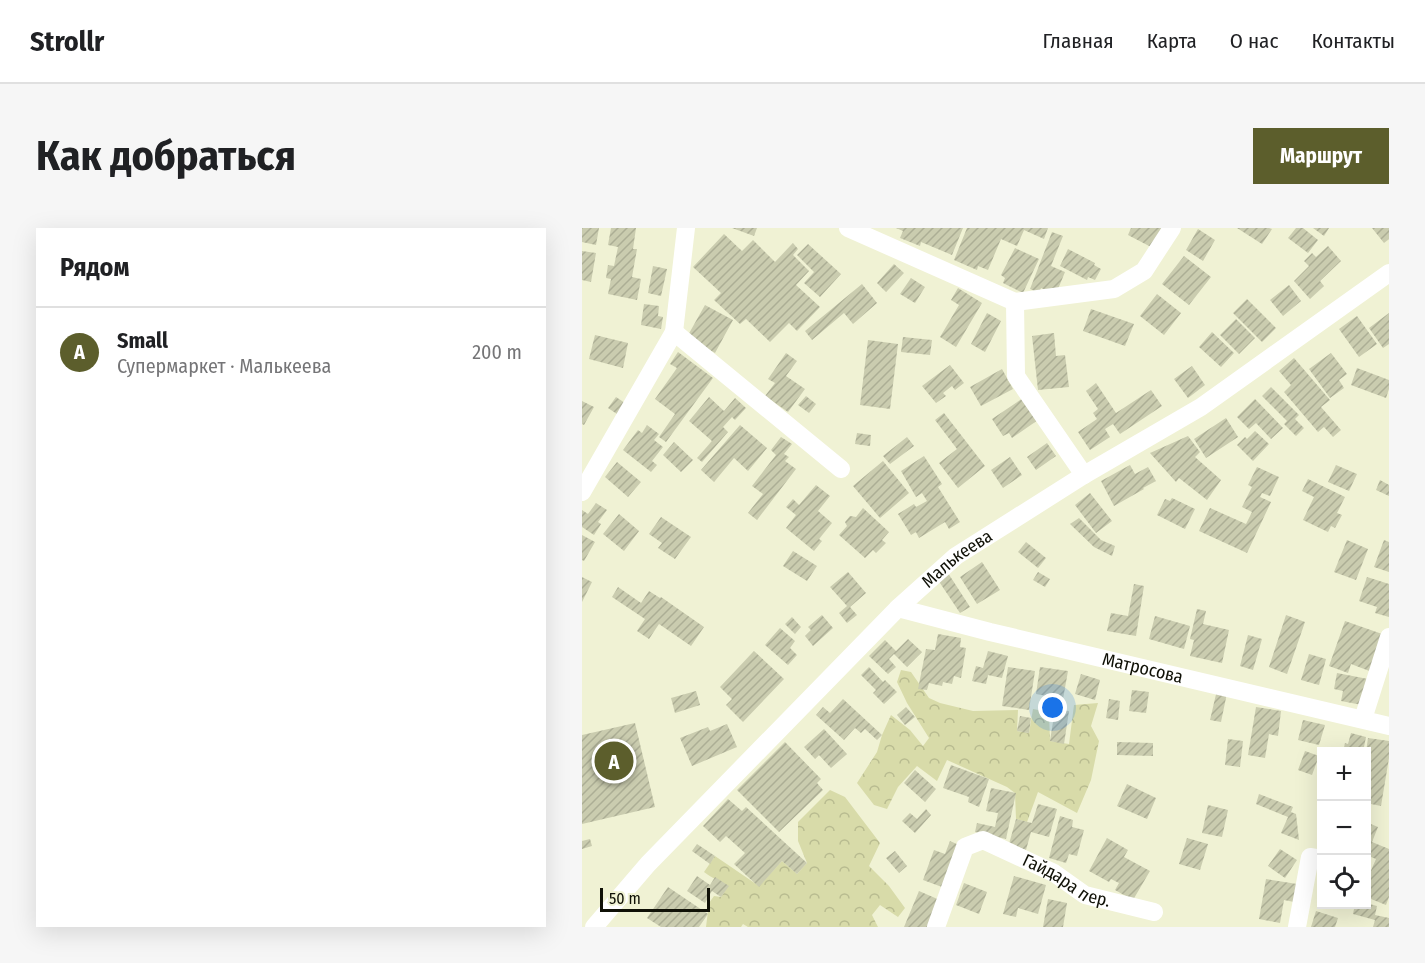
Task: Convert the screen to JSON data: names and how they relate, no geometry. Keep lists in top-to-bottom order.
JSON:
{
  "streets": {
    "street": ["Малькеева", "Матросова", "Гайдара пер."]
  },
  "crossings": [
    ["Малькеева", "Матросова"]
  ],
  "scale_bar": "50 m",
  "page": {
    "header": "Strollr",
    "nav": [
      "Главная",
      "Карта",
      "О нас",
      "Контакты"
    ],
    "buttons": "Маршрут",
    "title": "Как добраться",
    "heading": "Рядом",
    "list": [
      {
        "mark": "A",
        "name": "Small",
        "note": "Супермаркет · Малькеева",
        "value": "200 m"
      }
    ],
    "pins": "A",
    "map_buttons": ["+", "−"],
    "scale": "50 m"
  }
}
